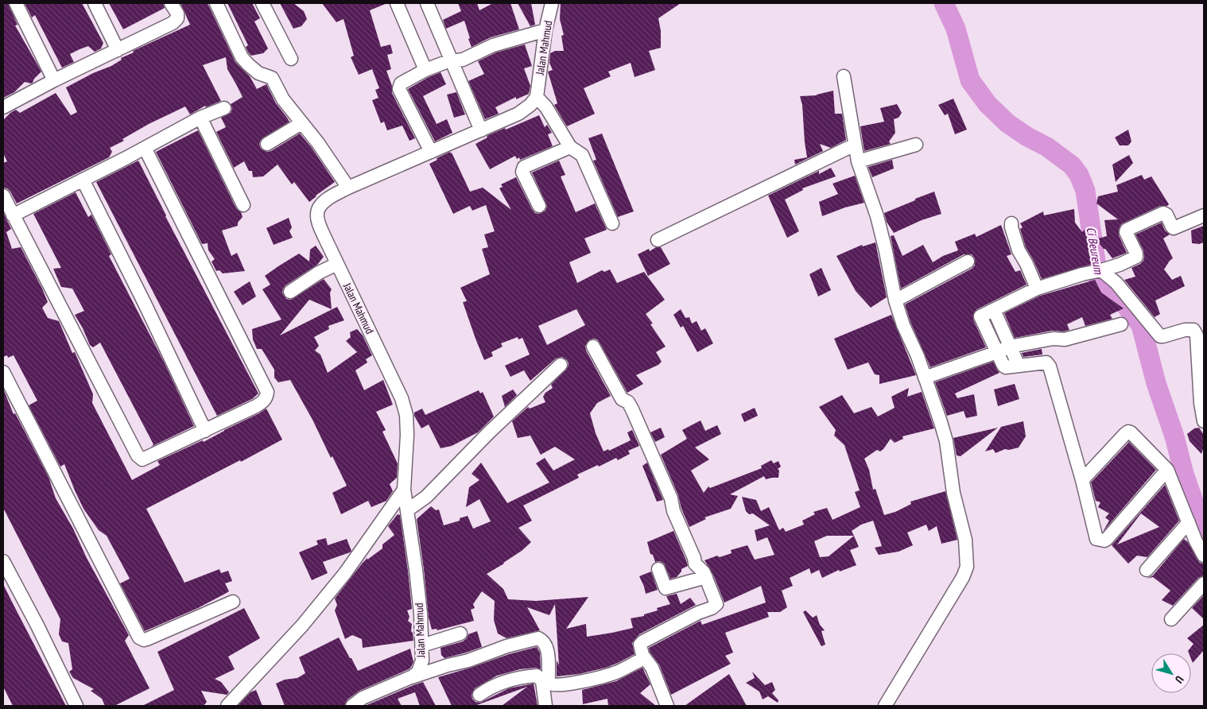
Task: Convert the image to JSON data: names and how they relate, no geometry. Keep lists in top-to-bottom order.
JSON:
{
  "streets": {
    "street": ["Jalan Mahmud"]
  },
  "water": ["Ci Beureum"],
  "north": "bottom right"
}
